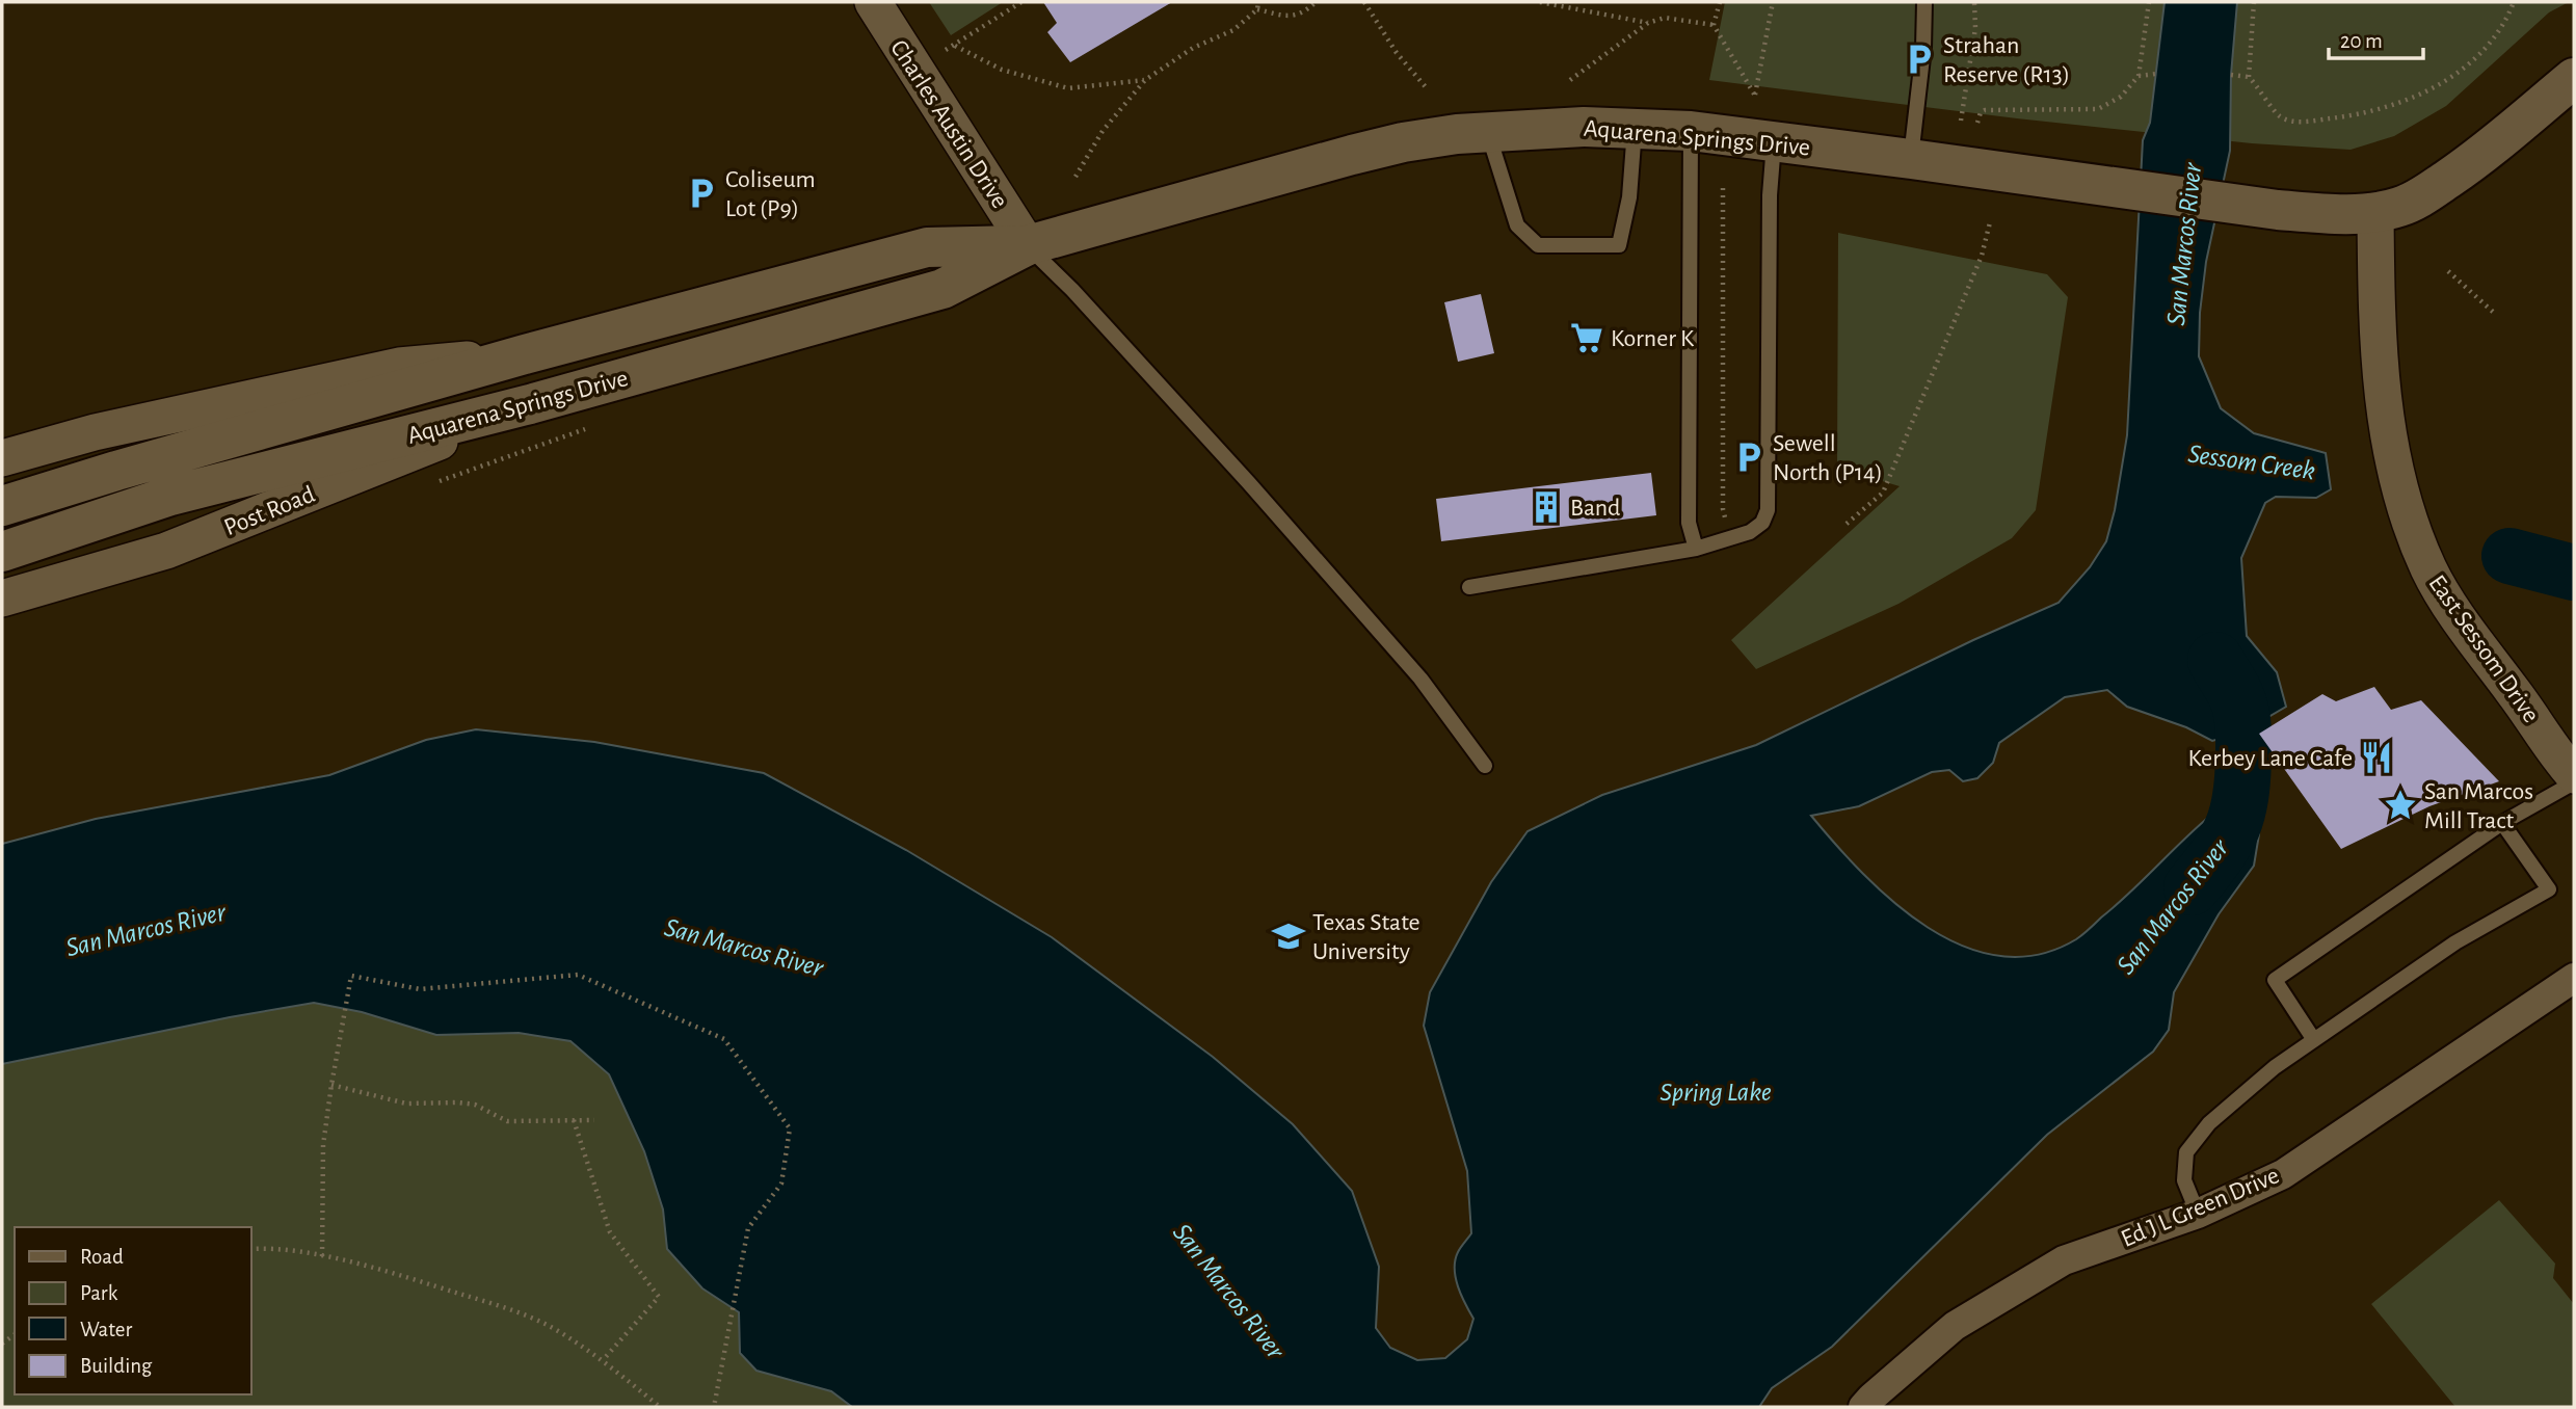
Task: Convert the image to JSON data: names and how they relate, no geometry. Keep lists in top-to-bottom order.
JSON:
{
  "streets": {
    "main road": ["Aquarena Springs Drive"],
    "street": [
      "Charles Austin Drive",
      "Post Road",
      "East Sessom Drive",
      "Ed J L Green Drive"
    ]
  },
  "crossings": [
    ["Charles Austin Drive", "Aquarena Springs Drive"],
    ["Aquarena Springs Drive", "Post Road"],
    ["Aquarena Springs Drive", "East Sessom Drive"]
  ],
  "water": ["San Marcos River", "Sessom Creek", "Spring Lake"],
  "places": {
    "parking": ["Strahan Reserve (R13)", "Coliseum Lot (P9)", "Sewell North (P14)"],
    "supermarket": ["Korner K"],
    "building": ["Band"],
    "restaurant": ["Kerbey Lane Cafe"],
    "place": ["San Marcos Mill Tract"],
    "school or university": ["Texas State University"]
  },
  "legend": [
    "Road",
    "Park",
    "Water",
    "Building"
  ],
  "scale_bar": "20 m"
}
